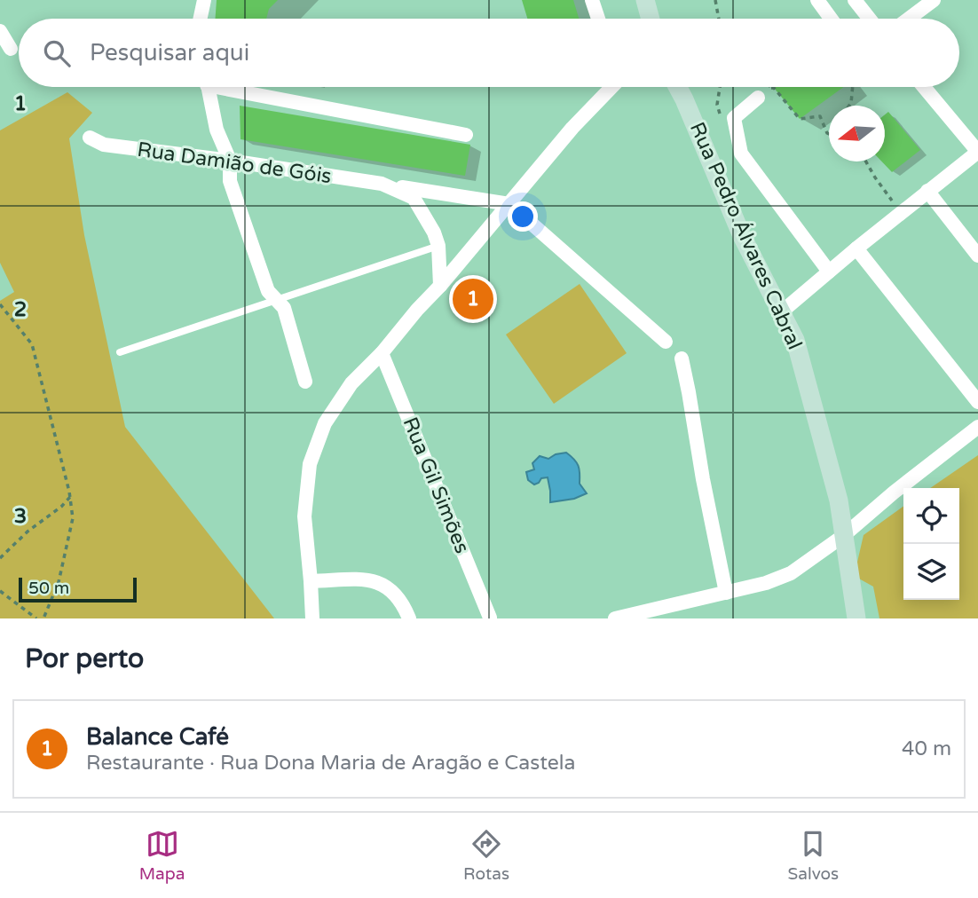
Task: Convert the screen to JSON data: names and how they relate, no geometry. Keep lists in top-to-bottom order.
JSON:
{
  "streets": {
    "street": ["Rua Damião de Góis", "Rua Pedro Álvares Cabral", "Rua Gil Simões"]
  },
  "scale_bar": "50 m",
  "north": "left",
  "page": {
    "search": "Pesquisar aqui",
    "pins": "1",
    "scale": "50 m",
    "heading": "Por perto",
    "list": [
      {
        "mark": "1",
        "name": "Balance Café",
        "note": "Restaurante · Rua Dona Maria de Aragão e Castela",
        "value": "40 m"
      }
    ],
    "nav": ["Mapa", "Rotas", "Salvos"]
  },
  "grid": {
    "rows": ["1", "2", "3"]
  }
}
